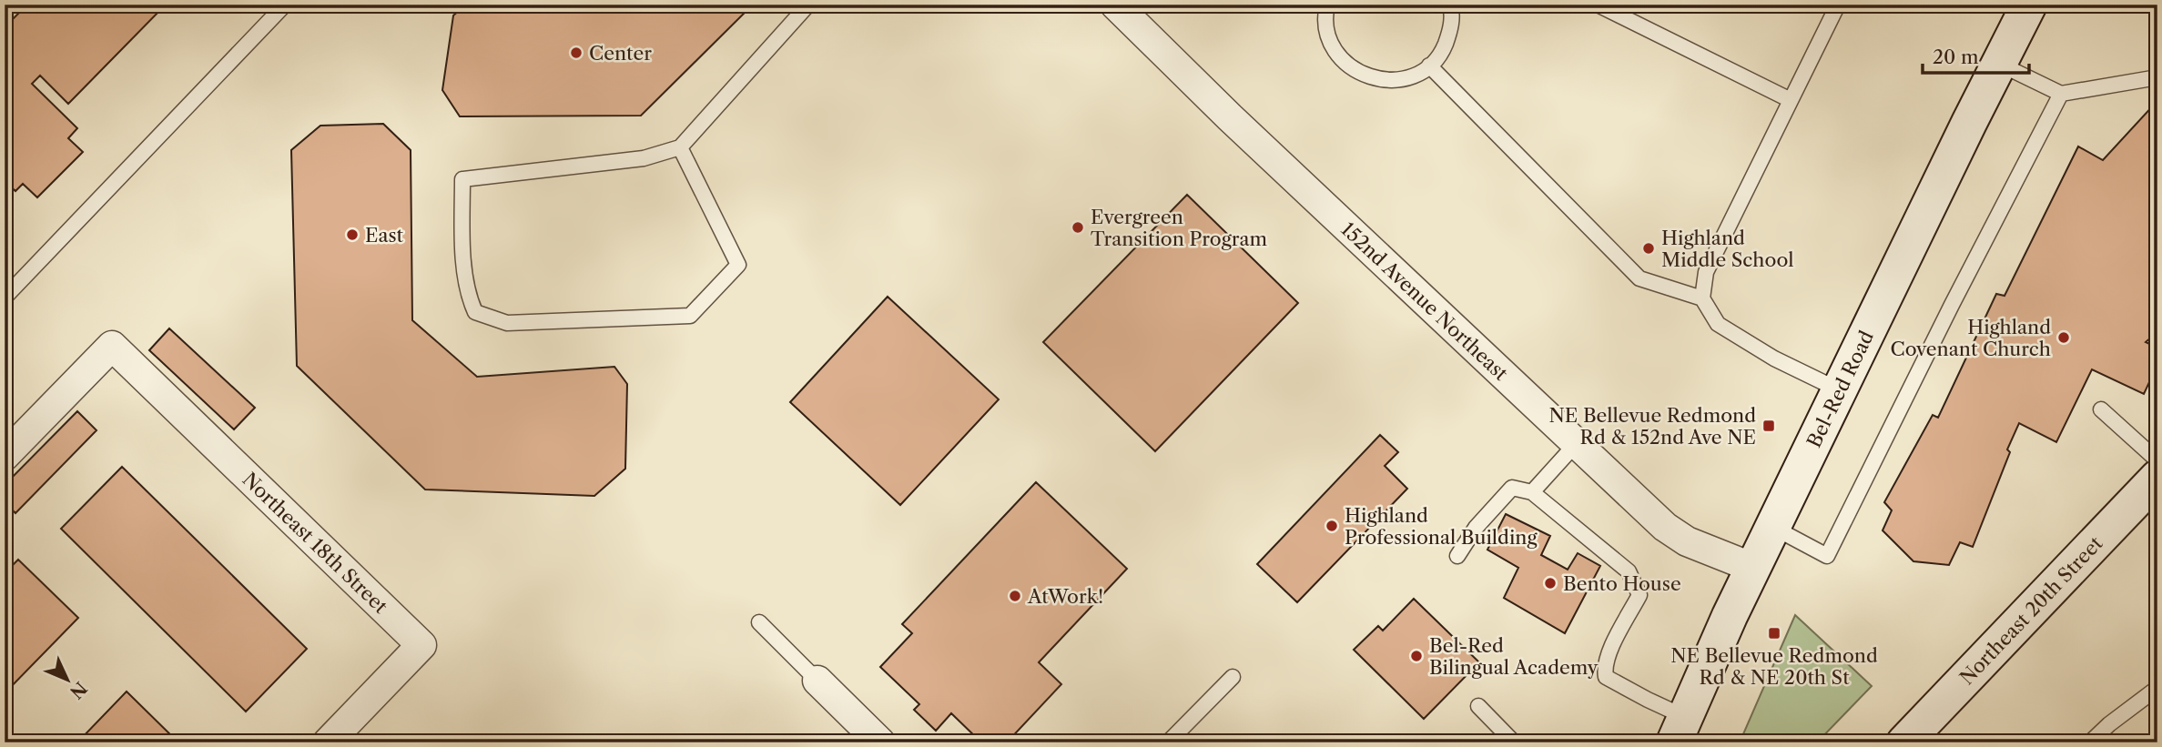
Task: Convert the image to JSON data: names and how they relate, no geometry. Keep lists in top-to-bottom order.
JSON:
{
  "streets": {
    "main road": ["Bel-Red Road", "Northeast 20th Street"],
    "street": ["152nd Avenue Northeast", "Northeast 18th Street"]
  },
  "crossings": [
    ["152nd Avenue Northeast", "Bel-Red Road"]
  ],
  "places": {
    "other": [
      "Center",
      "Evergreen Transition Program",
      "East",
      "Highland Middle School",
      "Highland Covenant Church",
      "Highland Professional Building",
      "Bento House",
      "AtWork!",
      "Bel-Red Bilingual Academy"
    ],
    "transit": ["NE Bellevue Redmond Rd & 152nd Ave NE", "NE Bellevue Redmond Rd & NE 20th St"]
  },
  "scale_bar": "20 m",
  "north": "bottom right"
}
